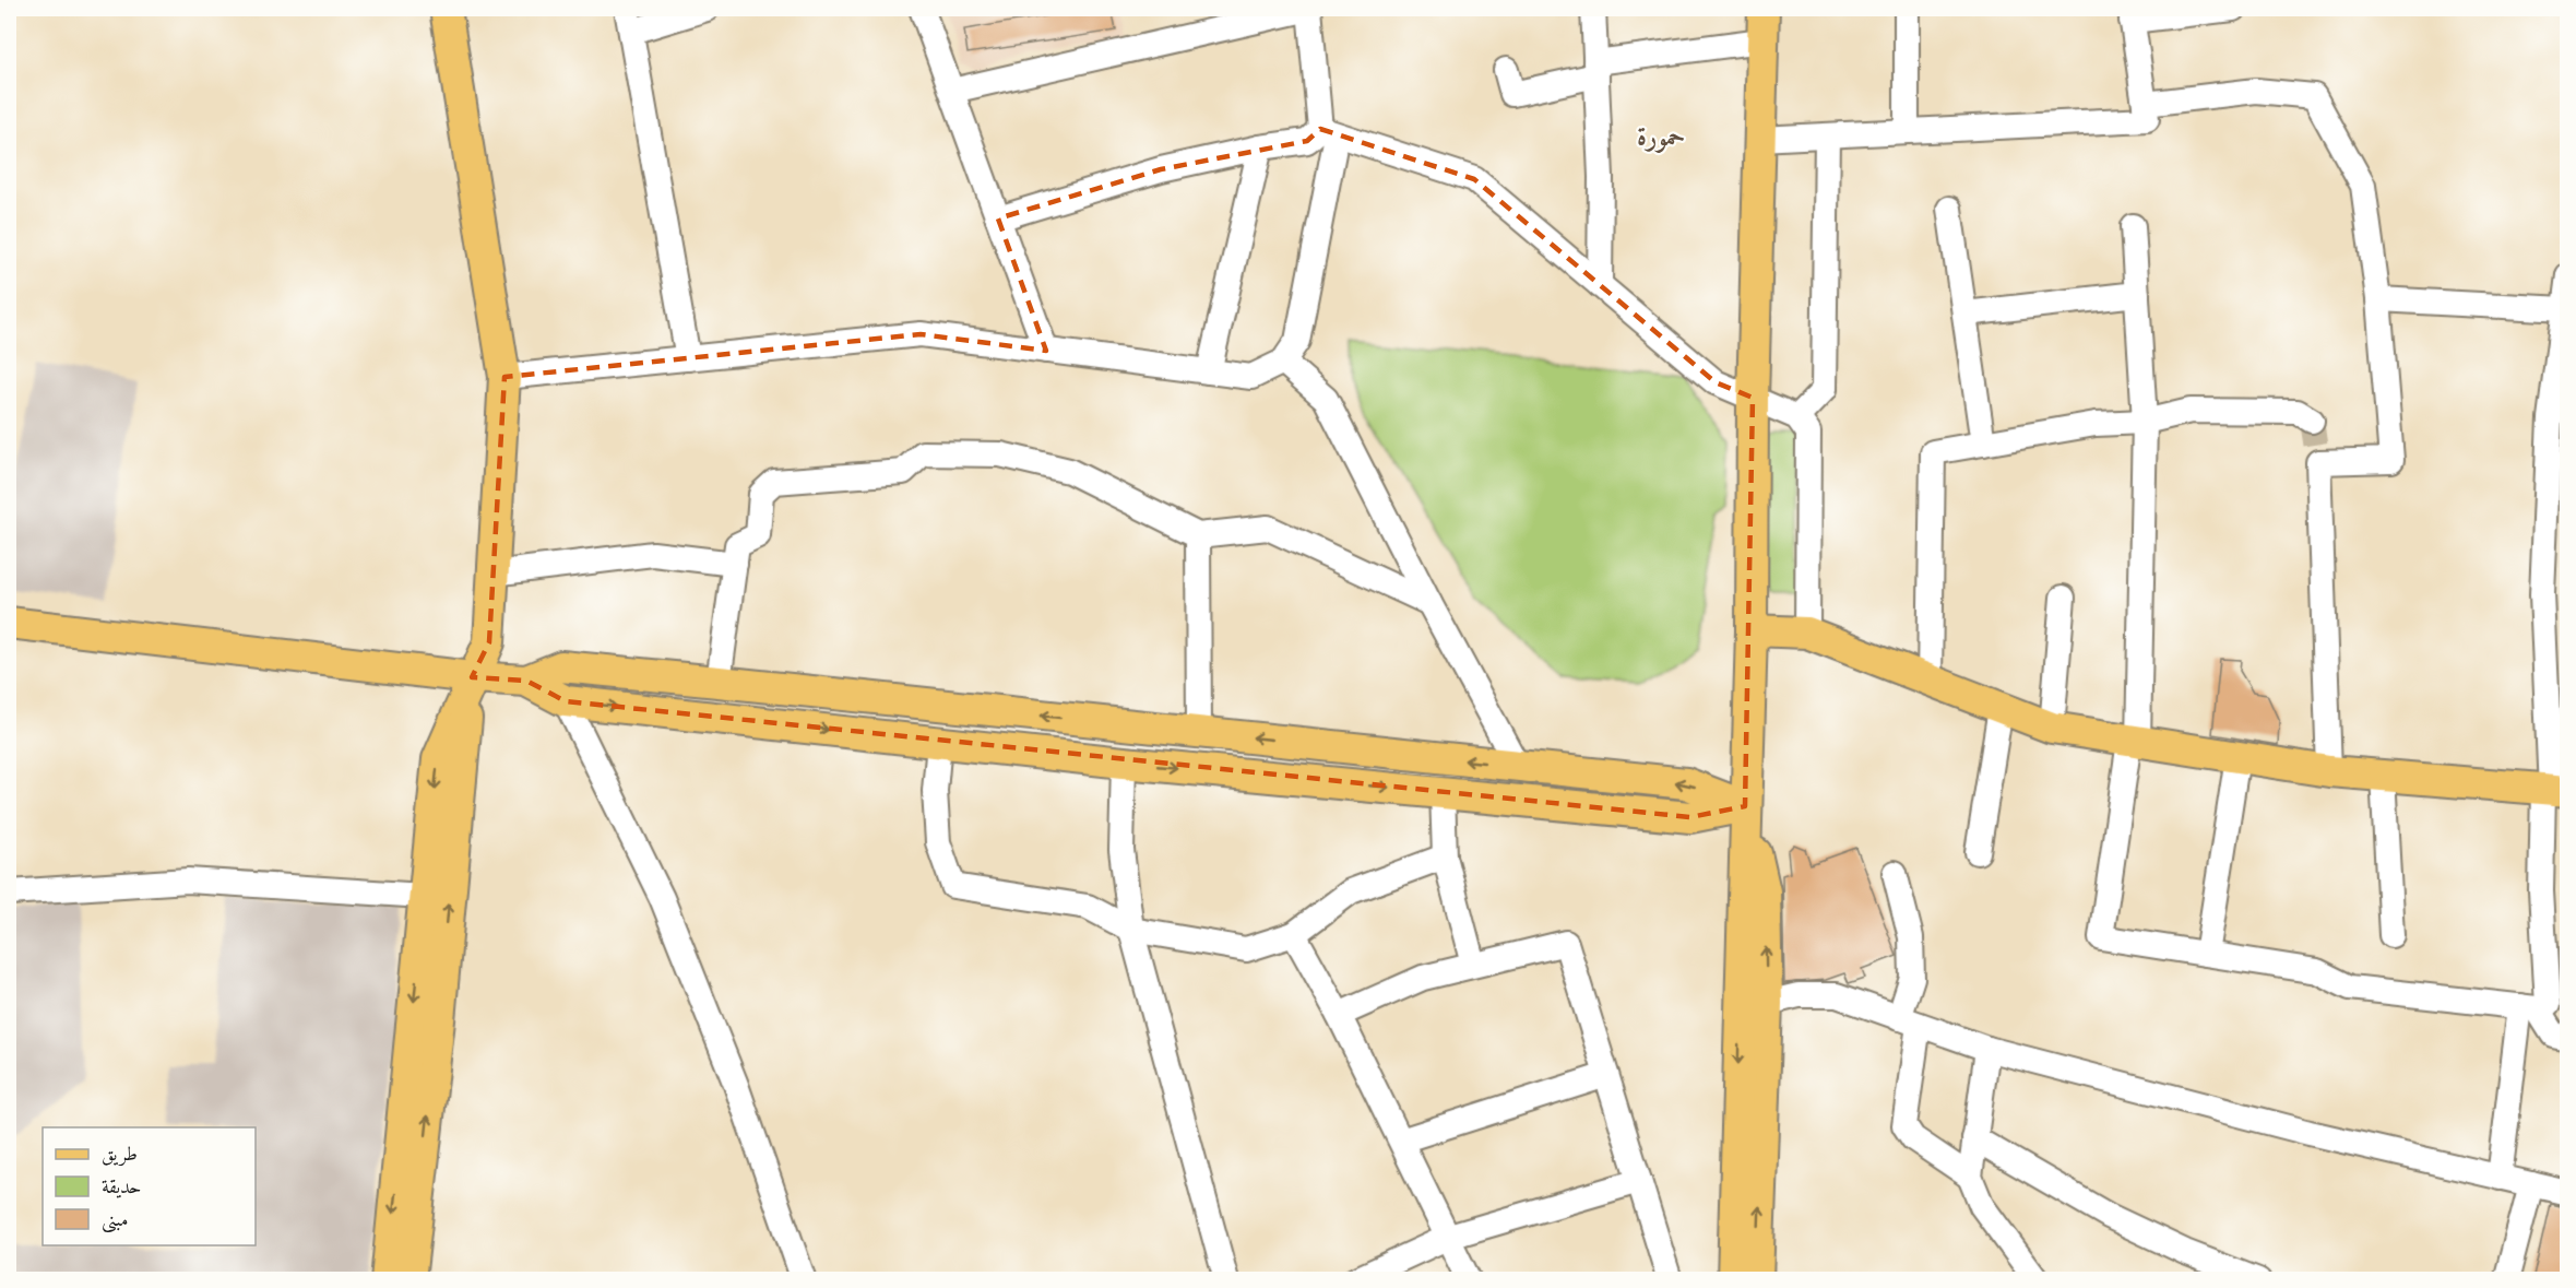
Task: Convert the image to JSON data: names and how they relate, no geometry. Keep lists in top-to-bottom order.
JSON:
{
  "districts": ["حمورة"],
  "legend": ["طريق", "حديقة", "مبنى"]
}
